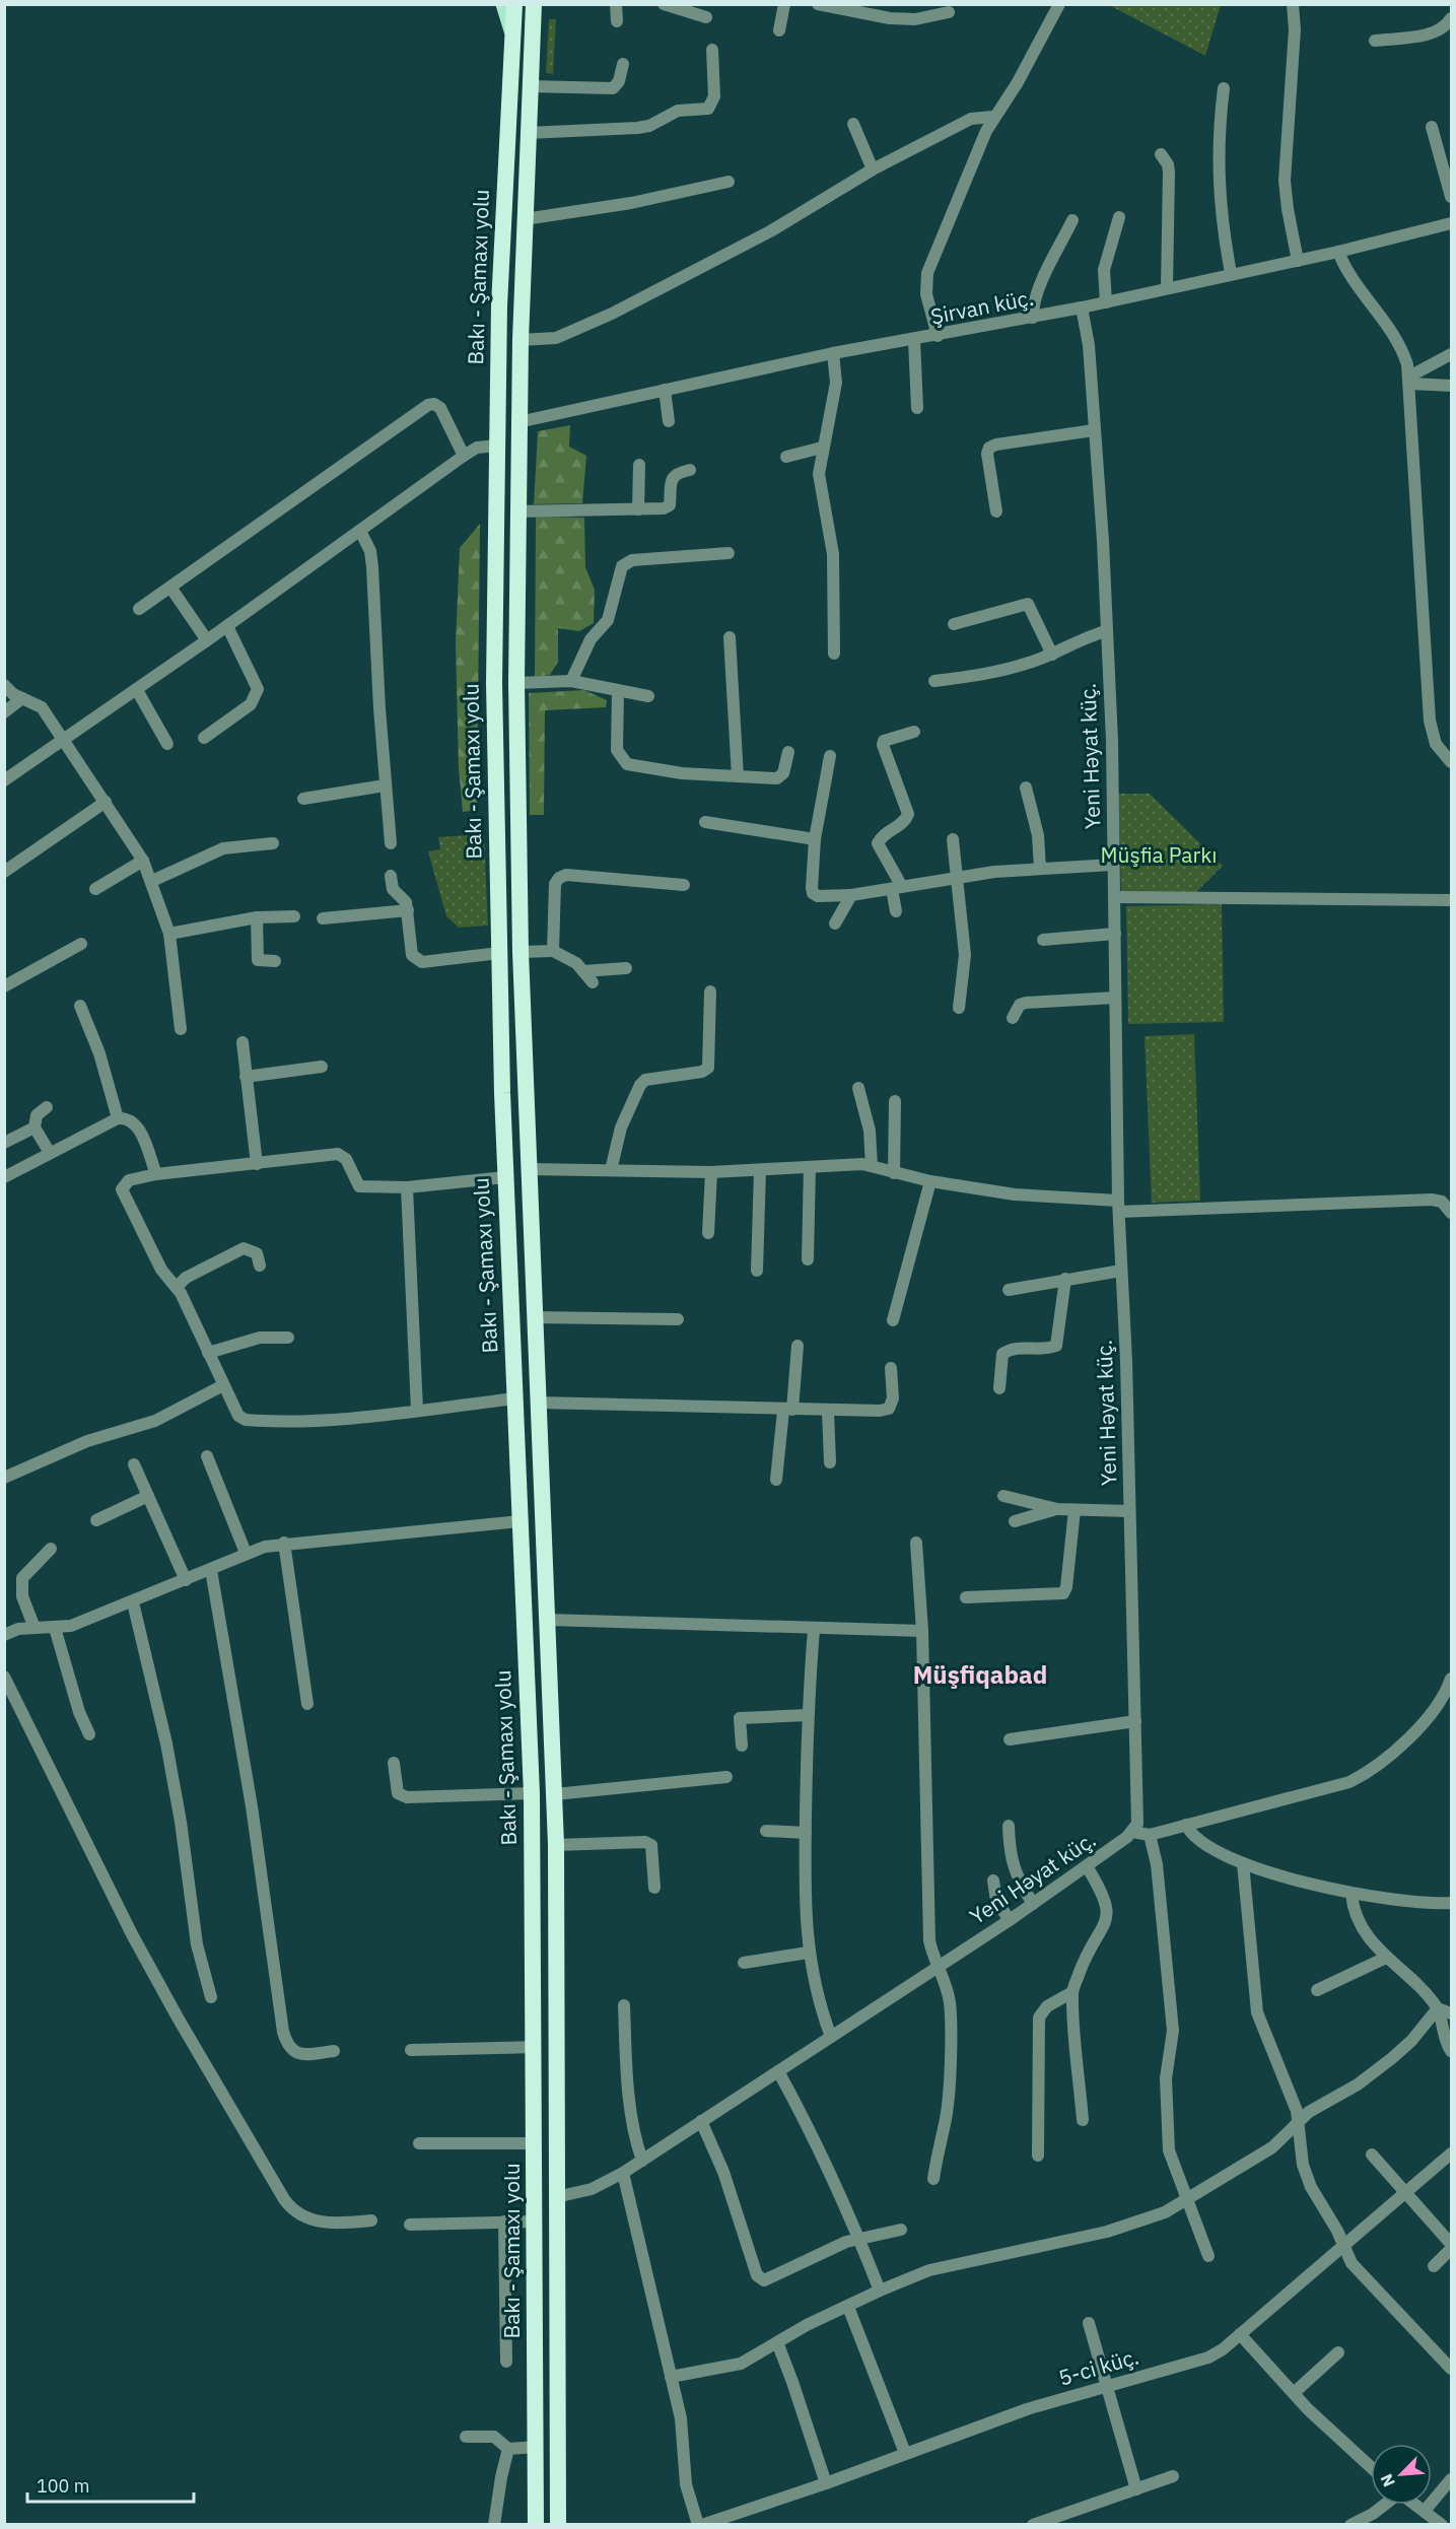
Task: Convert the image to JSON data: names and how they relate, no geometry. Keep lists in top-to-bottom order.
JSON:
{
  "streets": {
    "highway": ["Bakı - Şamaxı yolu"],
    "street": ["Şirvan küç.", "Yeni Həyat küç.", "5-ci küç."]
  },
  "crossings": [
    ["Bakı - Şamaxı yolu", "Şirvan küç."],
    ["Bakı - Şamaxı yolu", "Yeni Həyat küç."],
    ["Şirvan küç.", "Yeni Həyat küç."]
  ],
  "districts": ["Müşfiqabad"],
  "parks": ["Müşfia Parkı"],
  "scale_bar": "100 m",
  "north": "bottom left"
}
